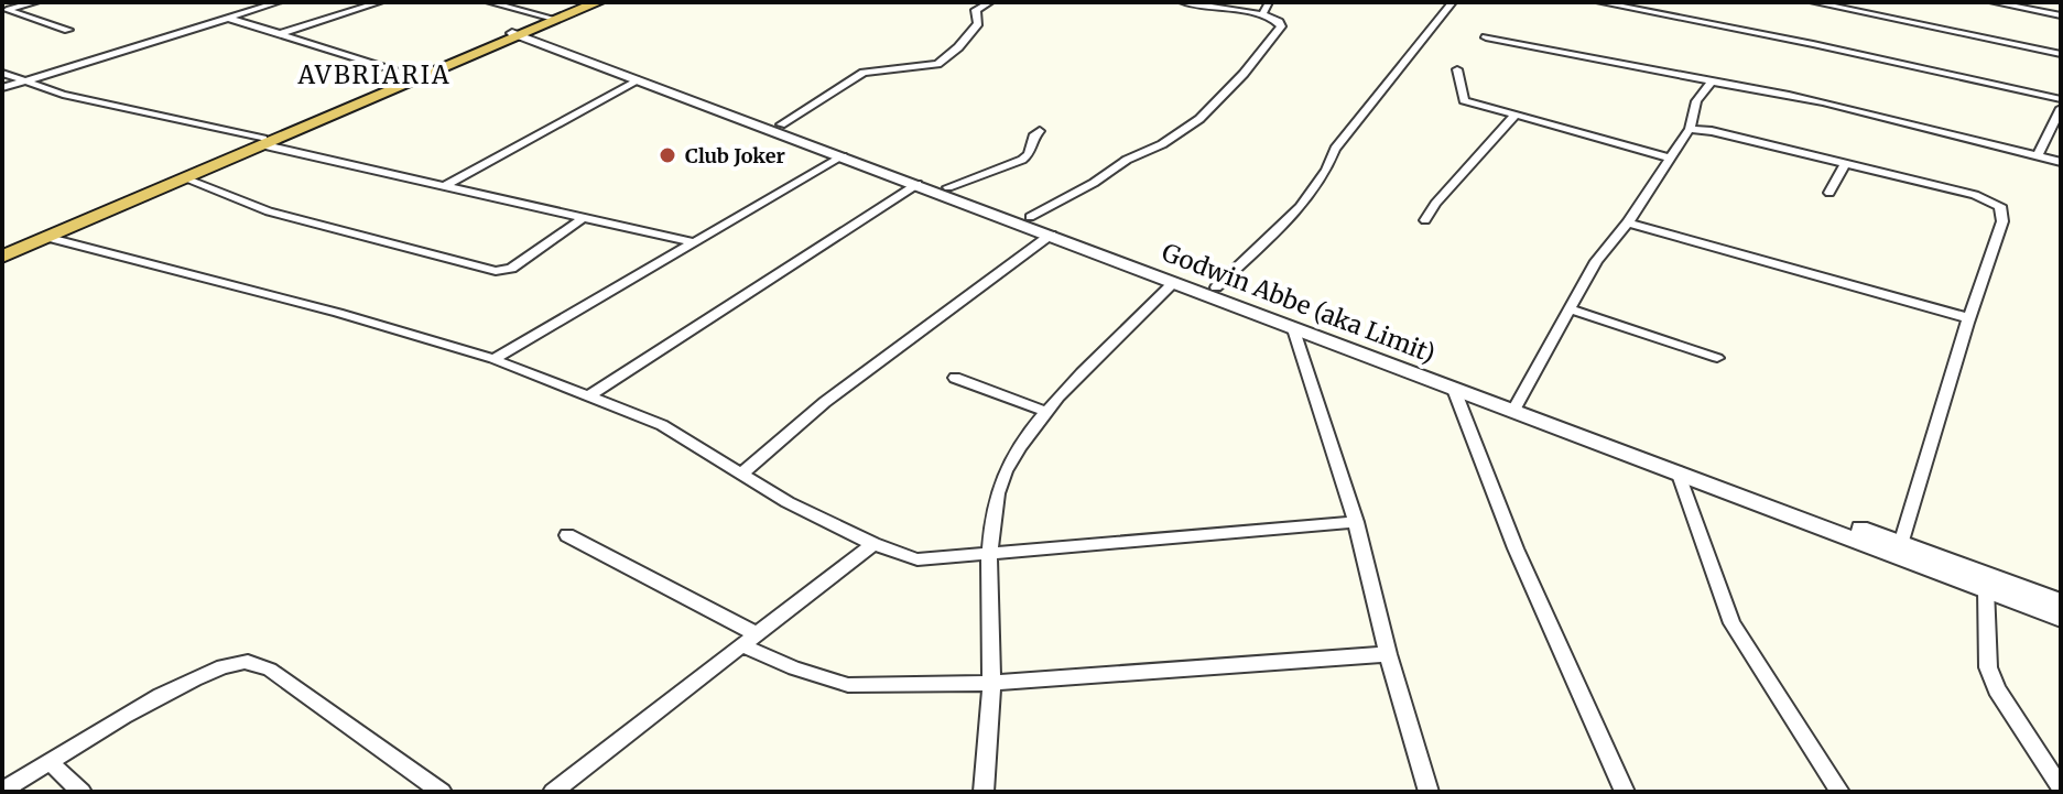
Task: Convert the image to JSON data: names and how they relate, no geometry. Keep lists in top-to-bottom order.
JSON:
{
  "streets": {
    "street": ["Godwin Abbe (aka Limit)"]
  },
  "districts": ["AVBRIARIA"],
  "places": ["Club Joker"]
}
